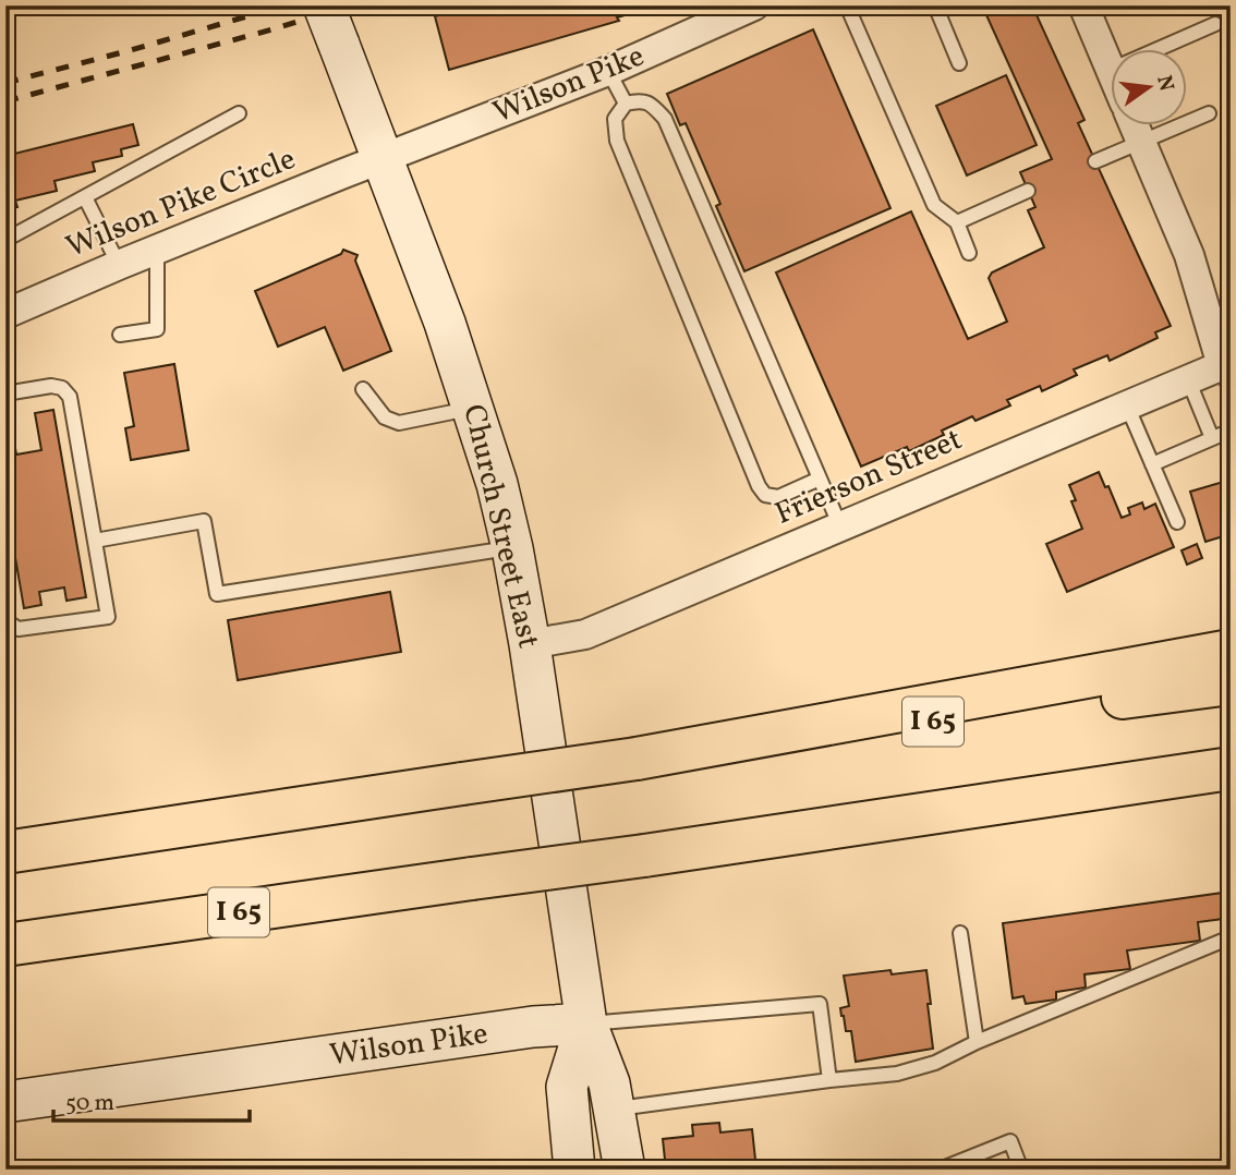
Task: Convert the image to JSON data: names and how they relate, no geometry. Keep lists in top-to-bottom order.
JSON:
{
  "streets": {
    "highway": ["I 65"],
    "main road": ["Wilson Pike", "Church Street East"],
    "street": ["Wilson Pike Circle", "Frierson Street"]
  },
  "crossings": [
    ["Wilson Pike", "Wilson Pike Circle"],
    ["Wilson Pike", "Church Street East"],
    ["Wilson Pike Circle", "Church Street East"],
    ["Frierson Street", "Church Street East"]
  ],
  "scale_bar": "50 m",
  "north": "right"
}
